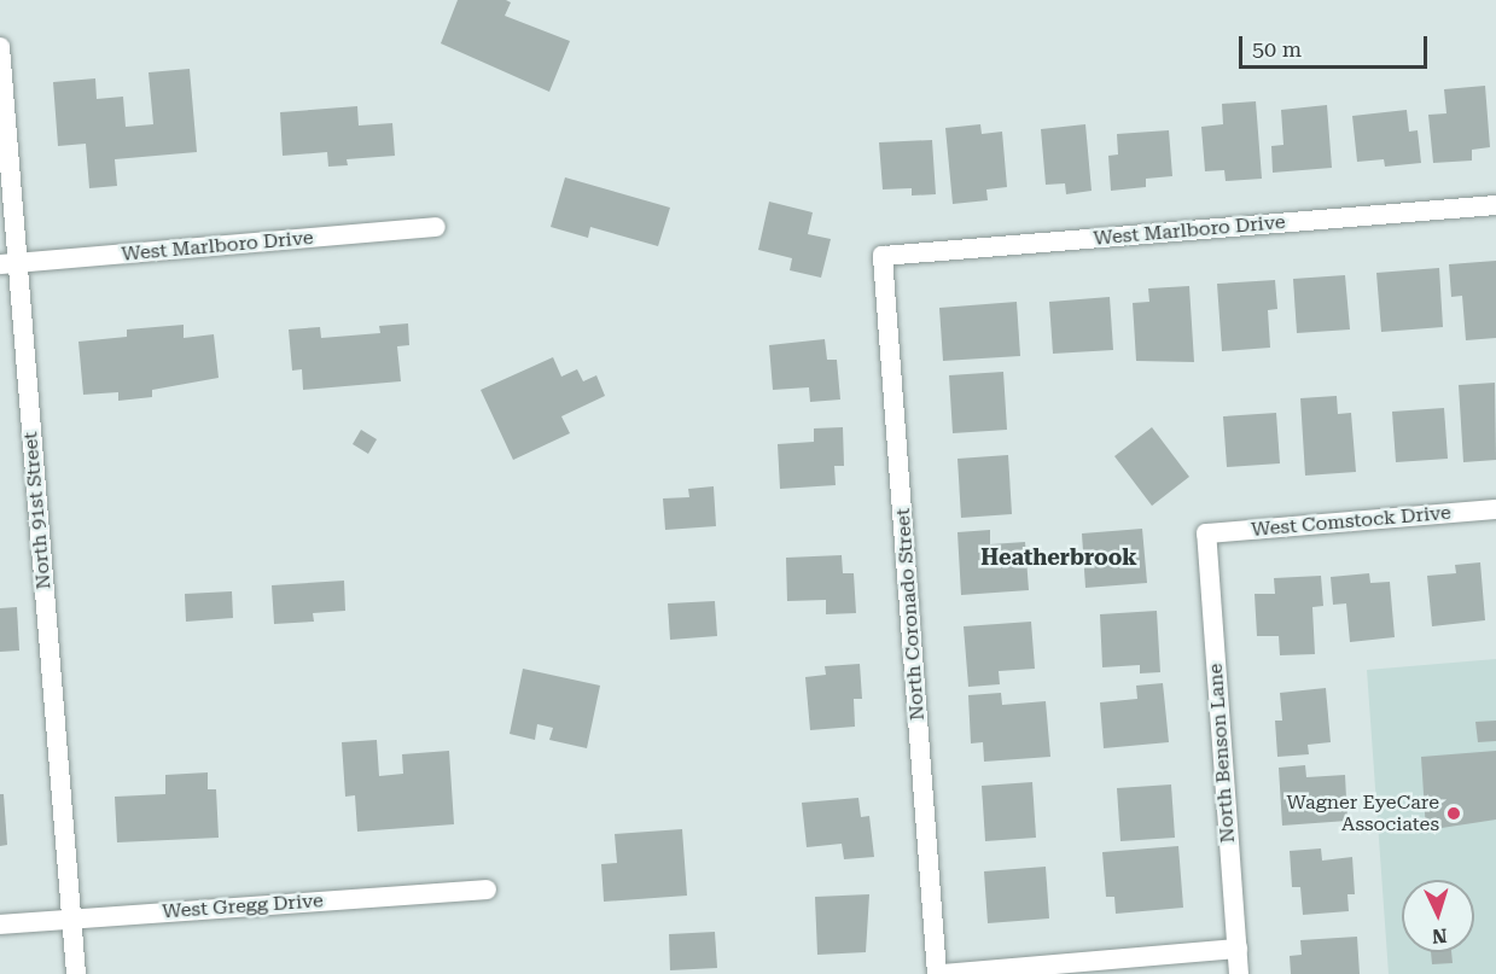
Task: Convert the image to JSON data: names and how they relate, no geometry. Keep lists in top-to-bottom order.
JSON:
{
  "streets": {
    "street": [
      "West Marlboro Drive",
      "North 91st Street",
      "West Comstock Drive",
      "North Coronado Street",
      "North Benson Lane",
      "West Gregg Drive"
    ]
  },
  "crossings": [
    ["West Marlboro Drive", "North 91st Street"],
    ["West Marlboro Drive", "North Coronado Street"],
    ["North 91st Street", "West Gregg Drive"],
    ["West Comstock Drive", "North Benson Lane"]
  ],
  "districts": ["Heatherbrook"],
  "places": ["Wagner EyeCare Associates"],
  "scale_bar": "50 m",
  "north": "bottom"
}
